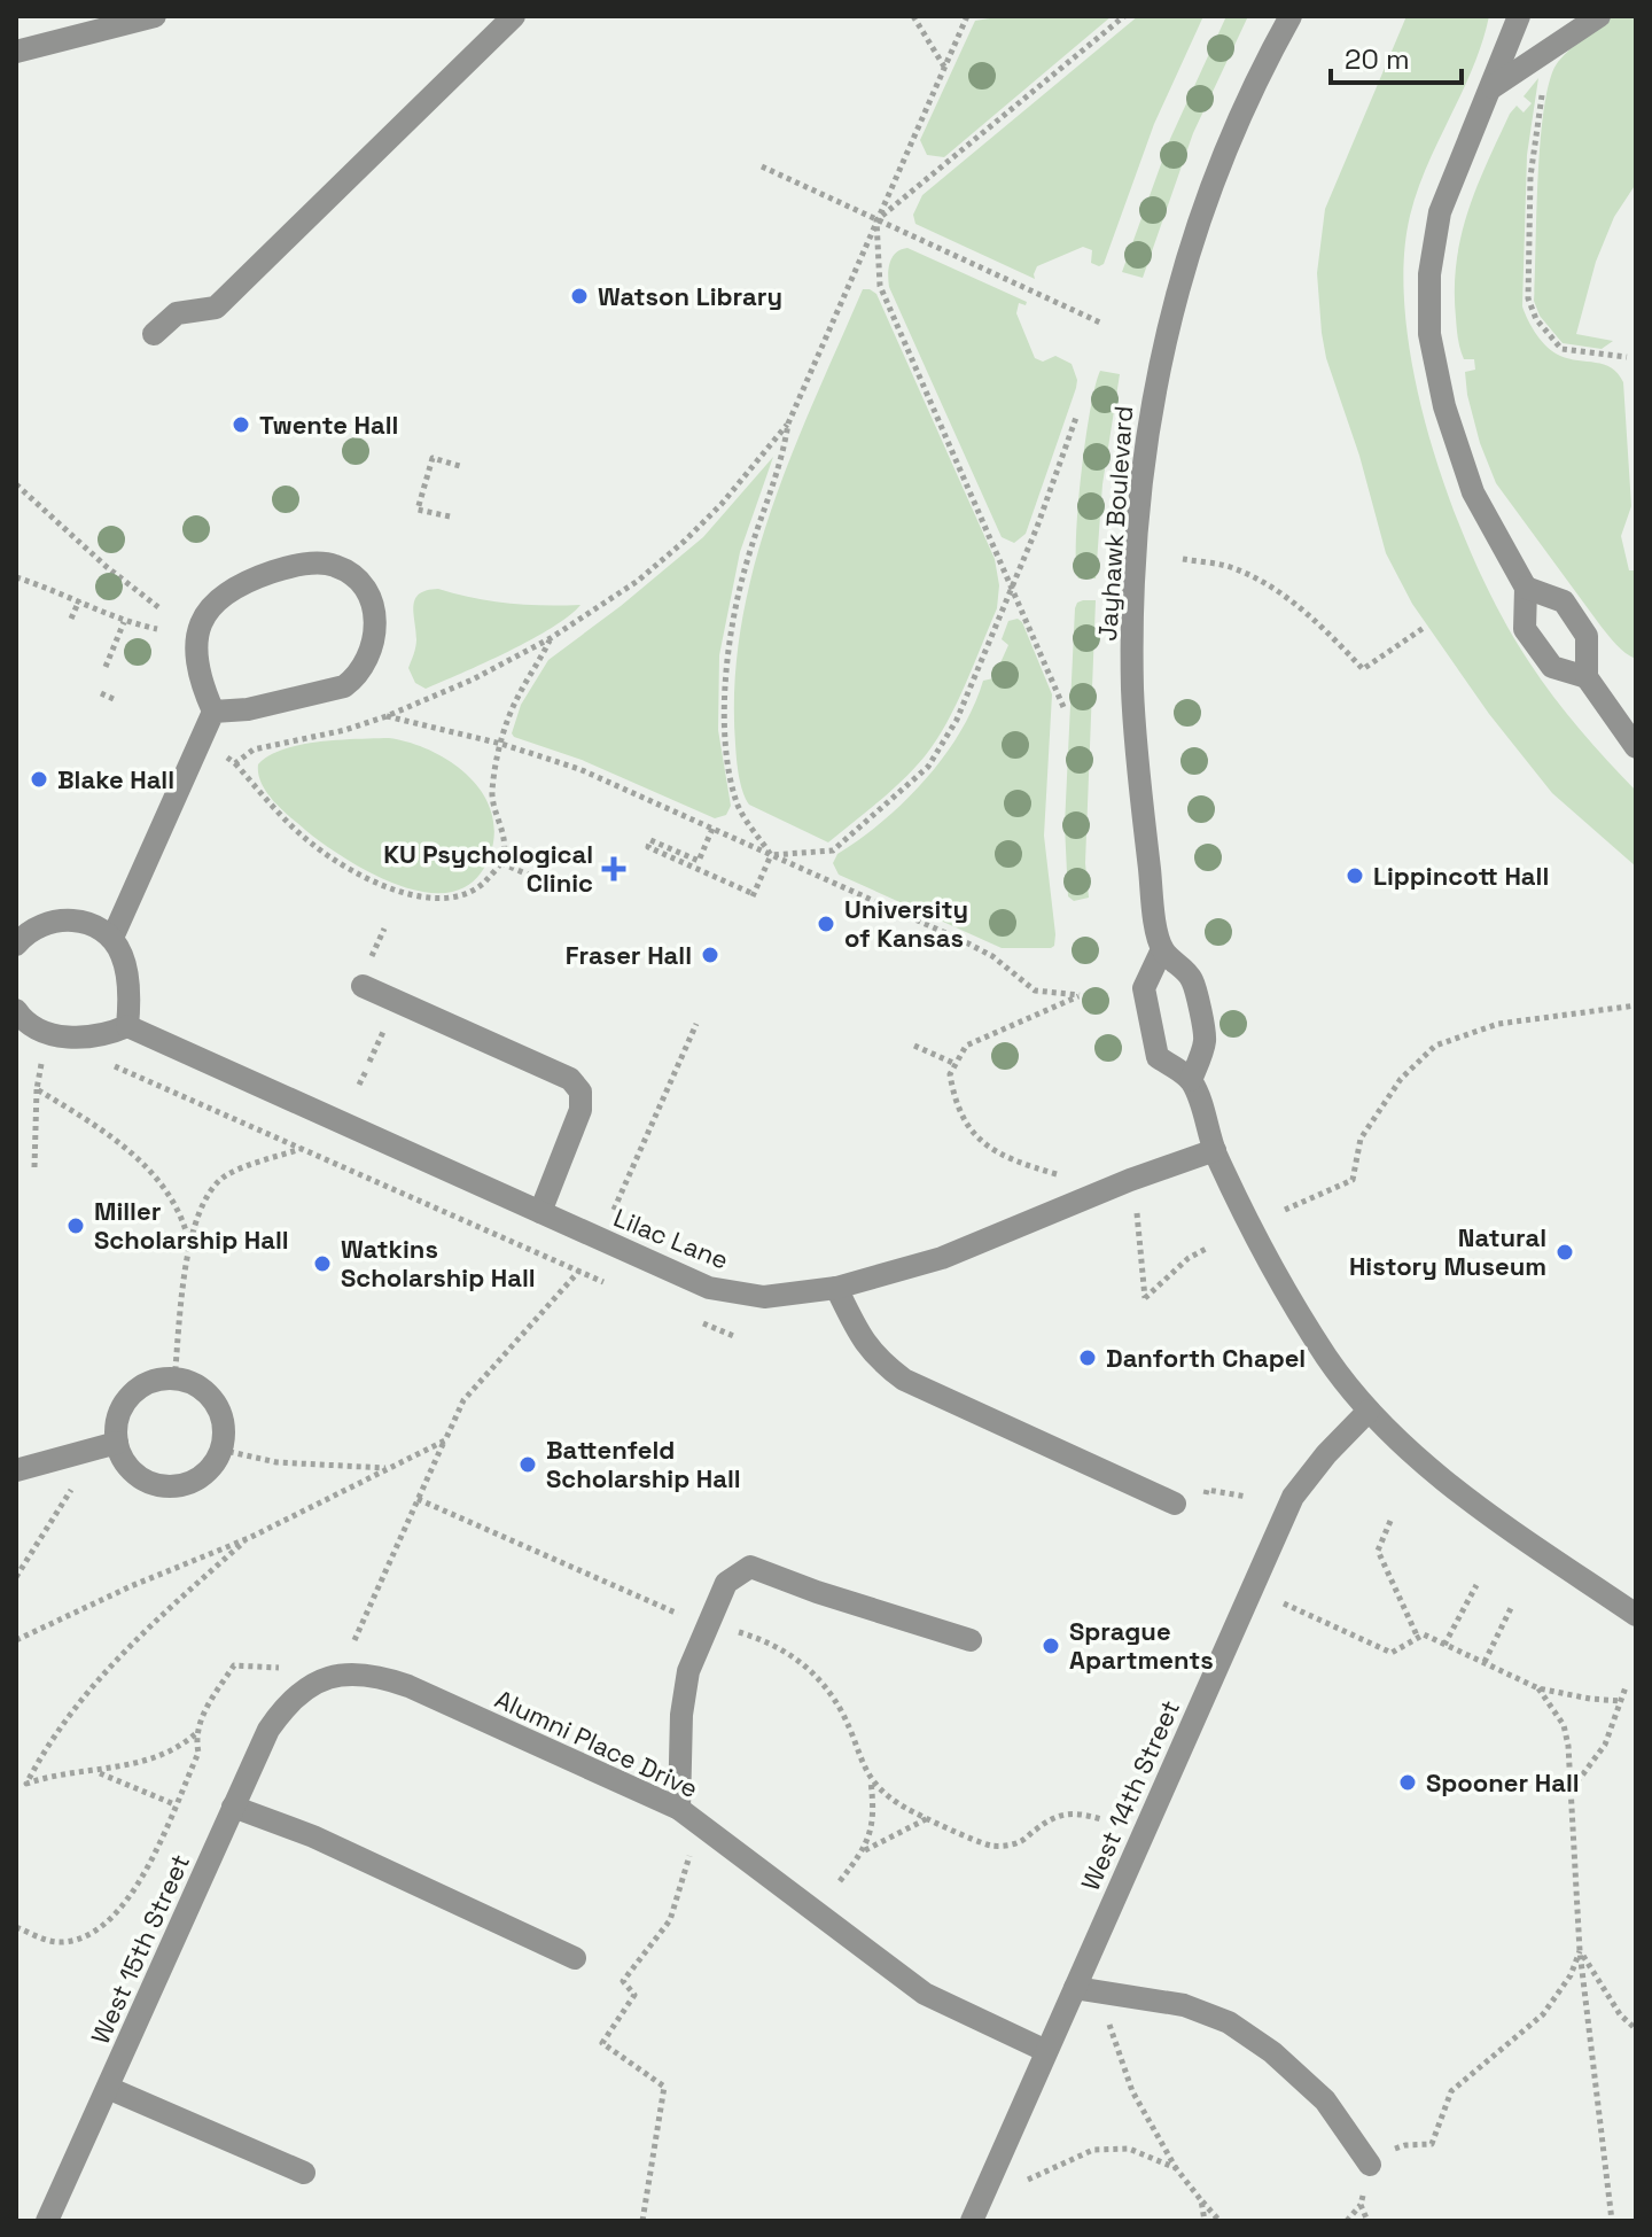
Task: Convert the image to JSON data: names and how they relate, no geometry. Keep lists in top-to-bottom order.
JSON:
{
  "streets": {
    "street": [
      "Jayhawk Boulevard",
      "Lilac Lane",
      "Alumni Place Drive",
      "West 14th Street",
      "West 15th Street"
    ]
  },
  "crossings": [
    ["Alumni Place Drive", "West 14th Street"],
    ["Alumni Place Drive", "West 15th Street"]
  ],
  "places": {
    "other": [
      "Watson Library",
      "Twente Hall",
      "Blake Hall",
      "Lippincott Hall",
      "University of Kansas",
      "Fraser Hall",
      "Miller Scholarship Hall",
      "Natural History Museum",
      "Watkins Scholarship Hall",
      "Danforth Chapel",
      "Battenfeld Scholarship Hall",
      "Sprague Apartments",
      "Spooner Hall"
    ],
    "health": ["KU Psychological Clinic"]
  },
  "scale_bar": "20 m"
}
